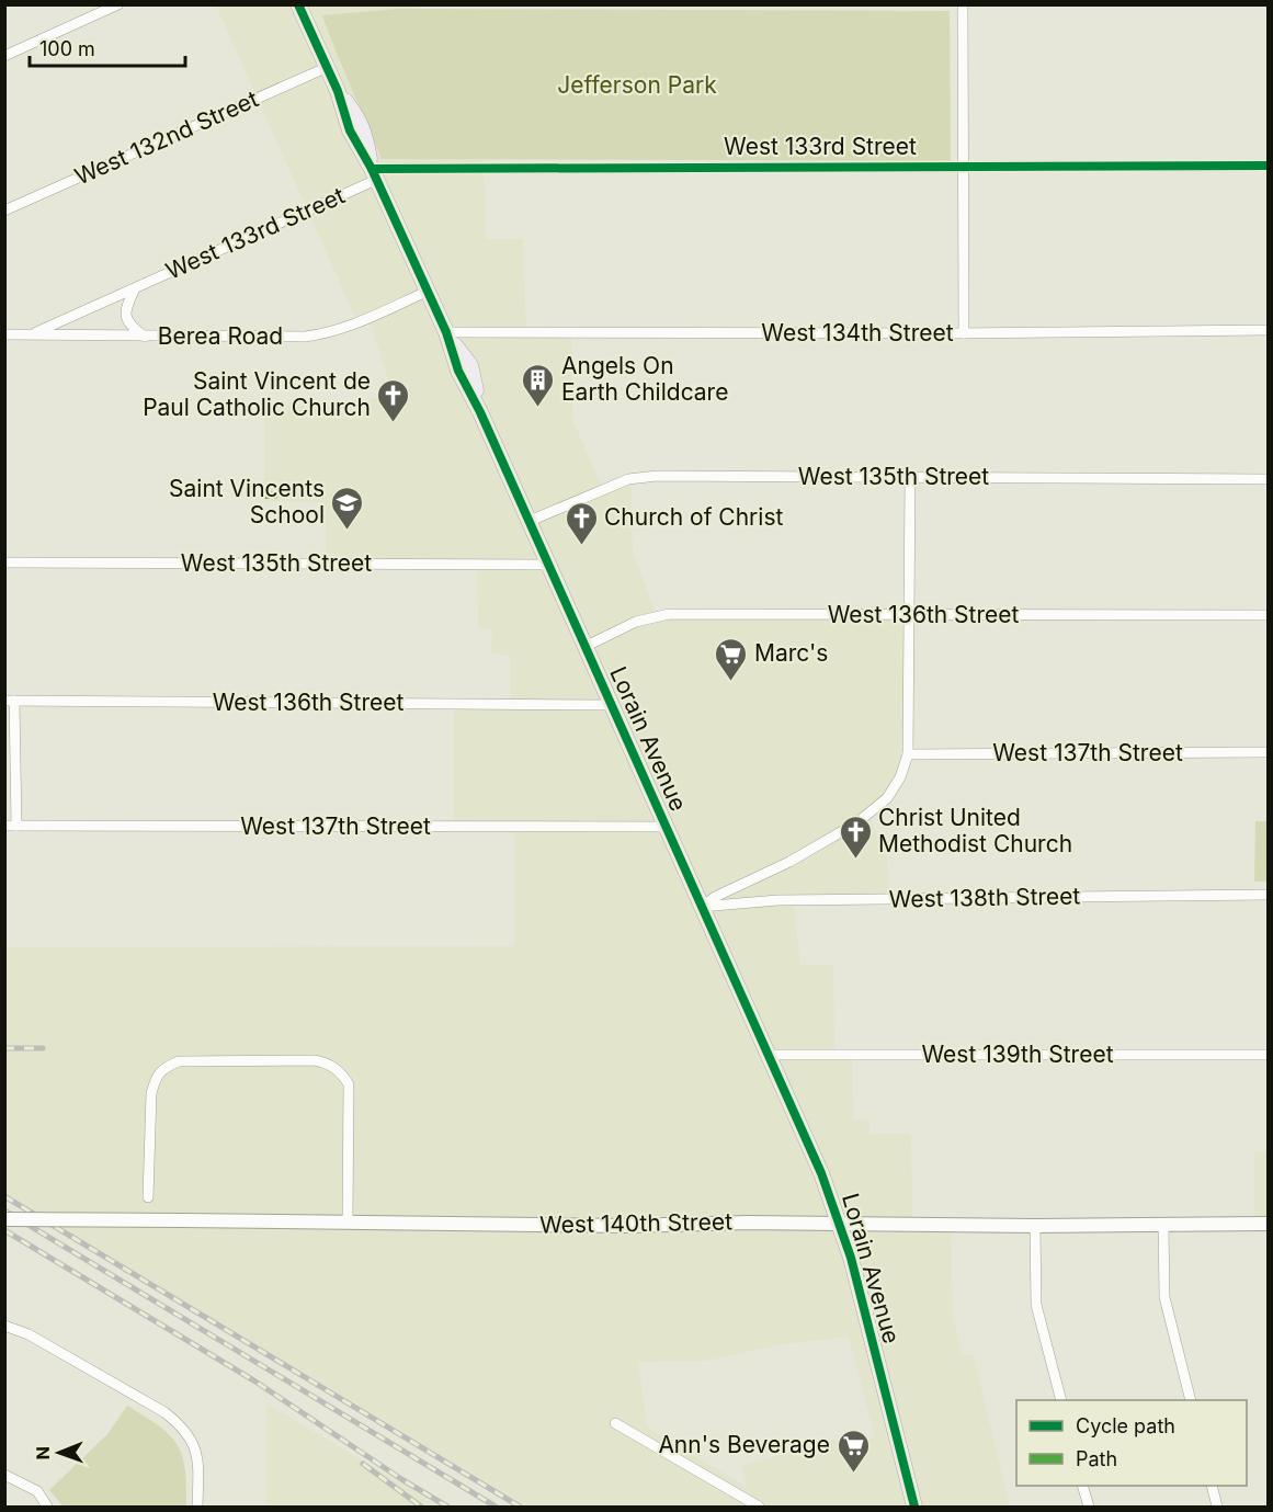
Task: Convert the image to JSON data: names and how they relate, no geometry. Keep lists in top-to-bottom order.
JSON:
{
  "streets": {
    "main road": ["Lorain Avenue", "West 140th Street"],
    "street": [
      "West 132nd Street",
      "West 133rd Street",
      "West 134th Street",
      "Berea Road",
      "West 135th Street",
      "West 136th Street",
      "West 137th Street",
      "West 138th Street",
      "West 139th Street"
    ]
  },
  "crossings": [
    ["West 132nd Street", "Lorain Avenue"],
    ["West 133rd Street", "Berea Road"],
    ["West 133rd Street", "Lorain Avenue"],
    ["West 134th Street", "Lorain Avenue"],
    ["Berea Road", "Lorain Avenue"],
    ["West 135th Street", "Lorain Avenue"],
    ["West 136th Street", "Lorain Avenue"],
    ["Lorain Avenue", "West 137th Street"],
    ["Lorain Avenue", "West 138th Street"],
    ["Lorain Avenue", "West 139th Street"],
    ["Lorain Avenue", "West 140th Street"]
  ],
  "parks": ["Jefferson Park"],
  "places": {
    "building": ["Angels On Earth Childcare"],
    "church": ["Saint Vincent de Paul Catholic Church", "Church of Christ", "Christ United Methodist Church"],
    "school or university": ["Saint Vincents School"],
    "supermarket": ["Marc's", "Ann's Beverage"]
  },
  "legend": ["Cycle path", "Path"],
  "scale_bar": "100 m",
  "north": "left"
}
